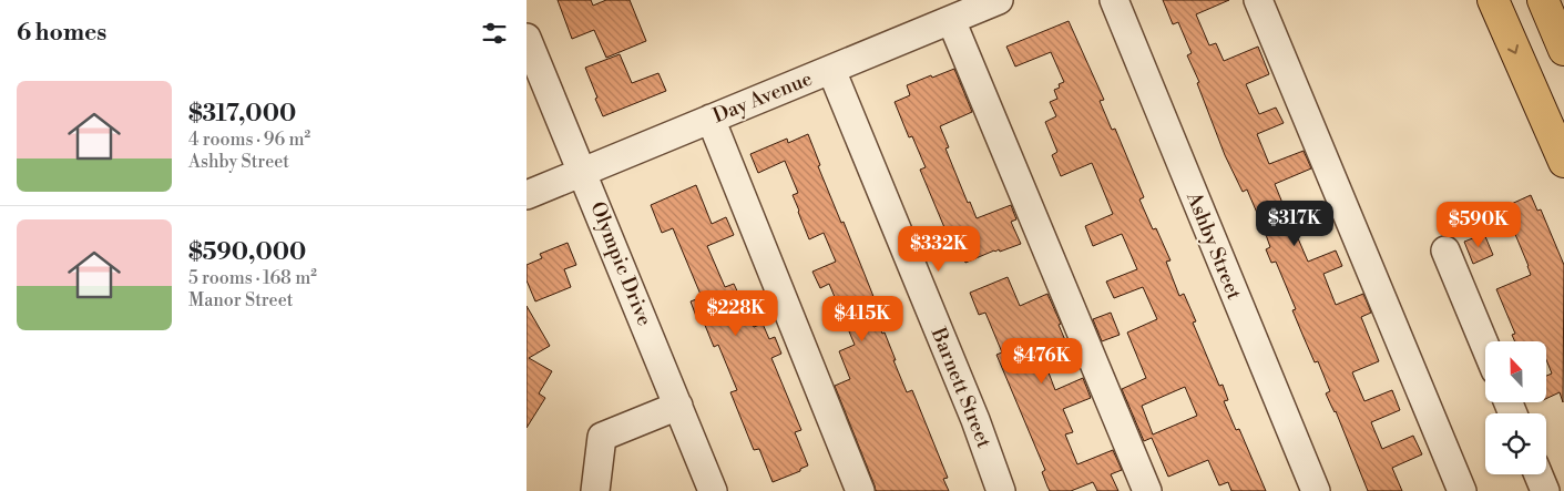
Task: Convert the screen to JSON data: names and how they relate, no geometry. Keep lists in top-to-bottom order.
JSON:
{
  "streets": {
    "street": [
      "Day Avenue",
      "Ashby Street",
      "Olympic Drive",
      "Barnett Street"
    ]
  },
  "crossings": [
    ["Day Avenue", "Olympic Drive"],
    ["Day Avenue", "Barnett Street"]
  ],
  "north": "top",
  "page": {
    "heading": "6 homes",
    "list": [
      {
        "name": "$317,000",
        "note": "4 rooms · 96 m² · Ashby Street"
      },
      {
        "name": "$590,000",
        "note": "5 rooms · 168 m² · Manor Street"
      }
    ],
    "price": [
      "$317K",
      "$590K",
      "$332K",
      "$228K",
      "$415K",
      "$476K"
    ]
  }
}
